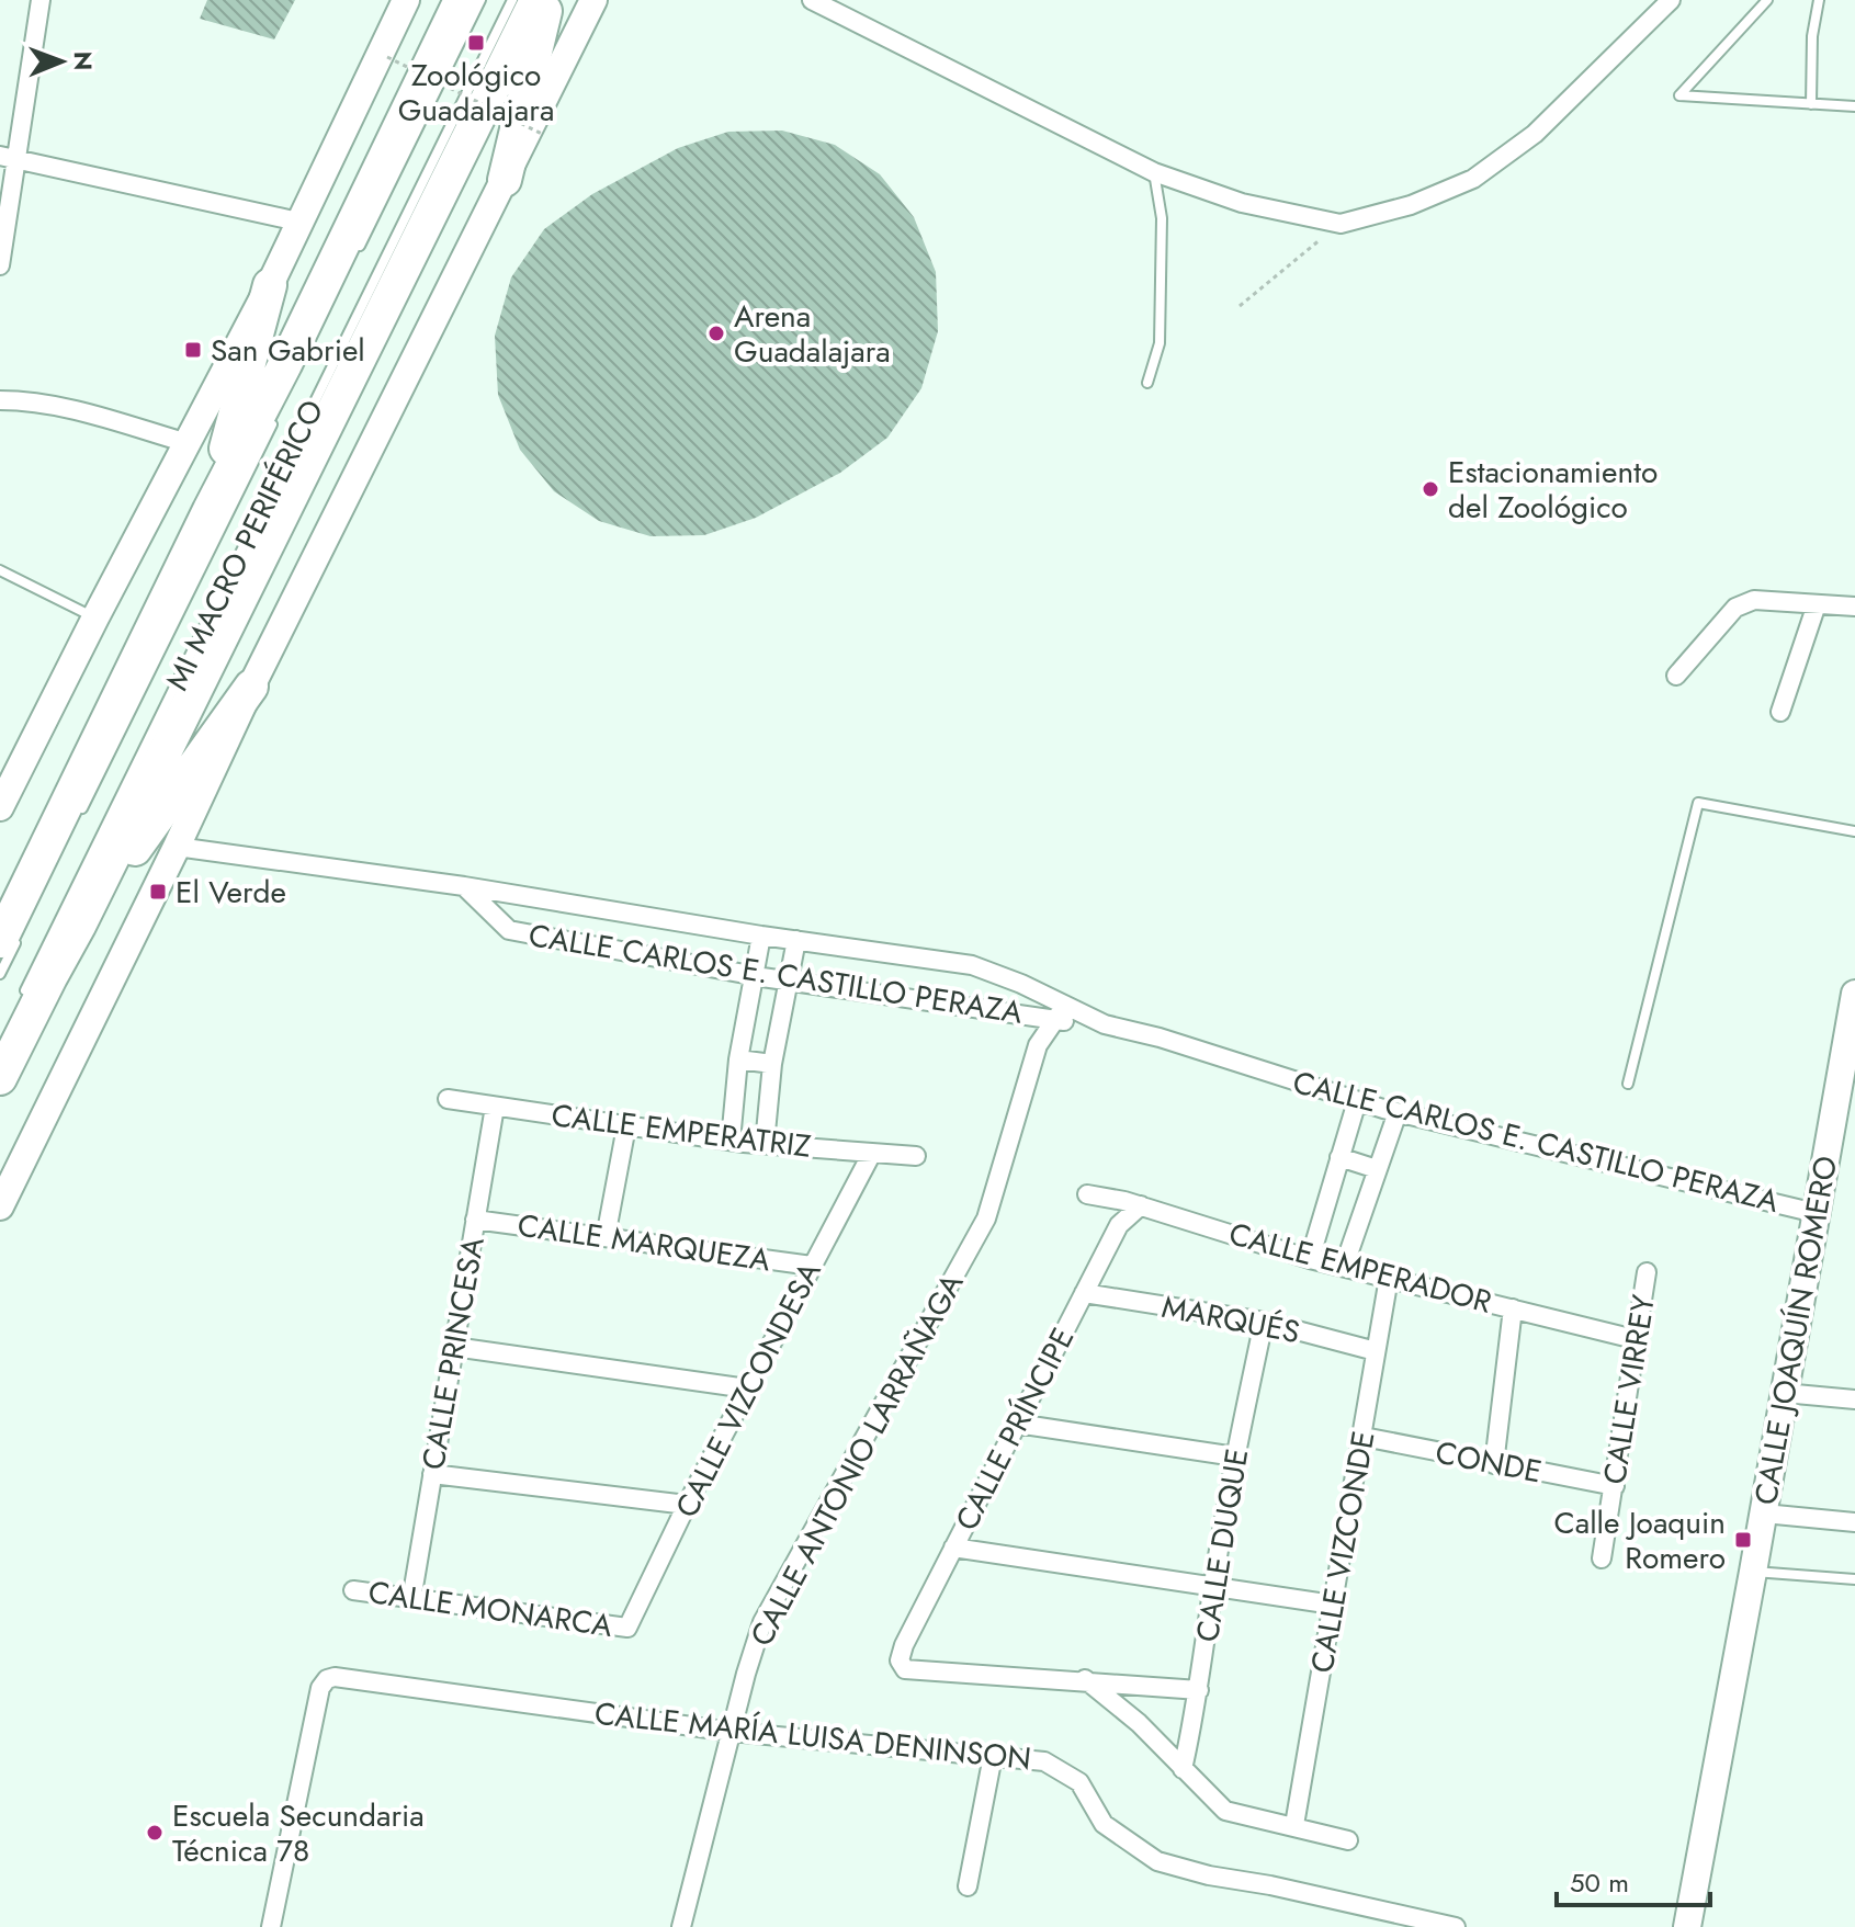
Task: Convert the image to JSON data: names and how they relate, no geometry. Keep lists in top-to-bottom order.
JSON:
{
  "streets": {
    "street": [
      "CALLE CARLOS E. CASTILLO PERAZA",
      "CALLE EMPERATRIZ",
      "CALLE MARQUEZA",
      "CALLE EMPERADOR",
      "MARQUÉS",
      "CALLE JOAQUÍN ROMERO",
      "CALLE PRINCESA",
      "CALLE VIZCONDESA",
      "CALLE VIRREY",
      "CALLE PRÍNCIPE",
      "CALLE ANTONIO LARRAÑAGA",
      "CONDE",
      "CALLE DUQUE",
      "CALLE VIZCONDE",
      "CALLE MONARCA",
      "CALLE MARÍA LUISA DENINSON"
    ],
    "lane": ["MI MACRO PERIFÉRICO"]
  },
  "crossings": [
    ["CALLE CARLOS E. CASTILLO PERAZA", "CALLE JOAQUÍN ROMERO"],
    ["CALLE CARLOS E. CASTILLO PERAZA", "CALLE ANTONIO LARRAÑAGA"],
    ["CALLE EMPERATRIZ", "CALLE PRINCESA"],
    ["CALLE EMPERATRIZ", "CALLE VIZCONDESA"],
    ["CALLE MARQUEZA", "CALLE PRINCESA"],
    ["CALLE MARQUEZA", "CALLE VIZCONDESA"],
    ["CALLE EMPERADOR", "CALLE VIRREY"],
    ["CALLE EMPERADOR", "CALLE PRÍNCIPE"],
    ["CALLE EMPERADOR", "CALLE VIZCONDE"],
    ["MARQUÉS", "CALLE PRÍNCIPE"],
    ["MARQUÉS", "CALLE DUQUE"],
    ["MARQUÉS", "CALLE VIZCONDE"],
    ["CALLE PRINCESA", "CALLE MONARCA"],
    ["CALLE VIZCONDESA", "CALLE MONARCA"],
    ["CALLE VIRREY", "CONDE"],
    ["CALLE ANTONIO LARRAÑAGA", "CALLE MARÍA LUISA DENINSON"],
    ["CONDE", "CALLE VIZCONDE"]
  ],
  "places": {
    "transit": [
      "Zoológico Guadalajara",
      "San Gabriel",
      "El Verde",
      "Calle Joaquin Romero"
    ],
    "other": ["Arena Guadalajara", "Estacionamiento del Zoológico", "Escuela Secundaria Técnica 78"]
  },
  "scale_bar": "50 m",
  "north": "right"
}
